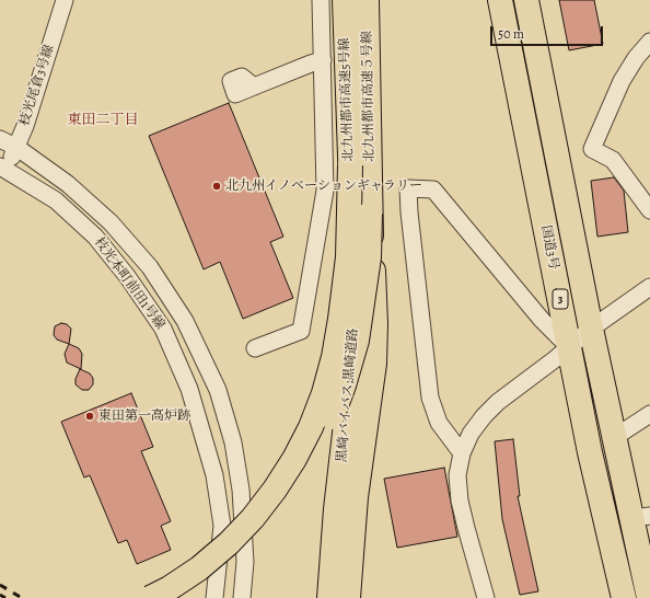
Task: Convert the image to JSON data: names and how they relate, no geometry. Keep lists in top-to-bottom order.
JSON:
{
  "streets": {
    "highway": [
      "北九州都市高速５号線",
      "北九州都市高速5号線",
      "国道3号",
      "3",
      "黒崎バイパス;黒崎道路"
    ],
    "street": ["枝光尾倉3号線", "枝光本町前田1号線"]
  },
  "crossings": [
    ["枝光尾倉3号線", "枝光本町前田1号線"],
    ["北九州都市高速５号線", "黒崎バイパス;黒崎道路"],
    ["北九州都市高速5号線", "黒崎バイパス;黒崎道路"]
  ],
  "districts": ["東田二丁目"],
  "places": ["北九州イノベーションギャラリー", "東田第一高炉跡"],
  "scale_bar": "50 m"
}
